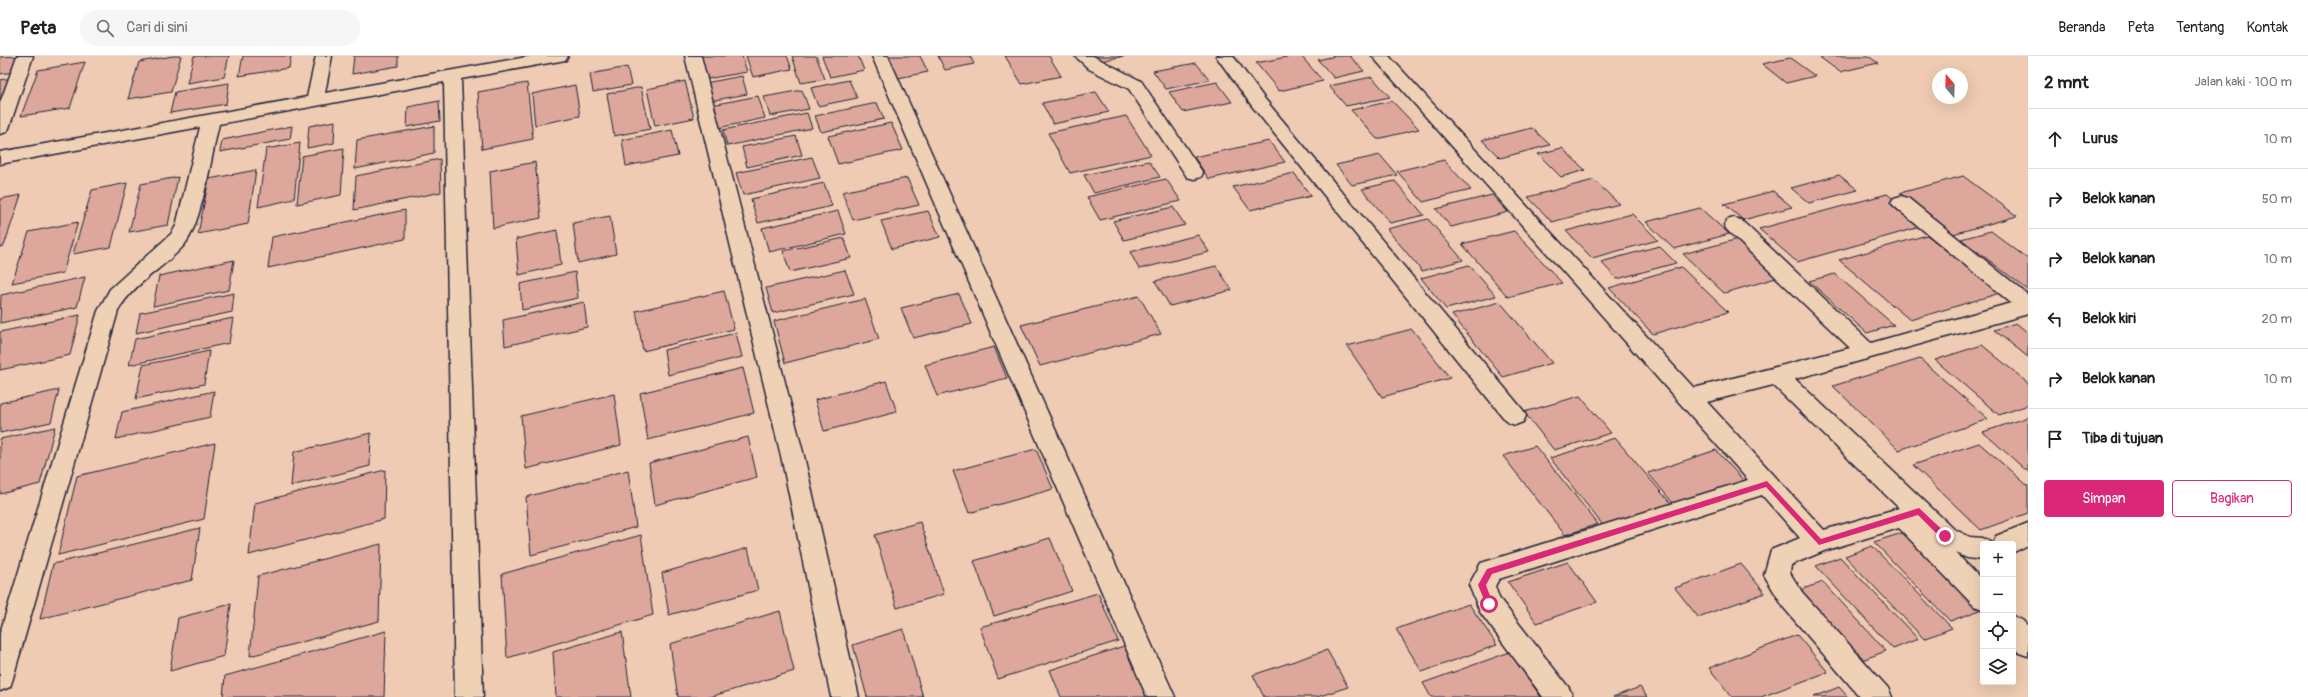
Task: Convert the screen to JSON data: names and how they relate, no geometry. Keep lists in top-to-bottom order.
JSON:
{
  "north": "top",
  "page": {
    "header": "Peta",
    "search": "Cari di sini",
    "nav": [
      "Beranda",
      "Peta",
      "Tentang",
      "Kontak"
    ],
    "heading": ["2 mnt", "Jalan kaki · 100 m"],
    "list": [
      ["Lurus", "10 m"],
      ["Belok kanan", "50 m"],
      ["Belok kanan", "10 m"],
      ["Belok kiri", "20 m"],
      ["Belok kanan", "10 m"],
      "Tiba di tujuan"
    ],
    "buttons": ["Simpan", "Bagikan"],
    "map_buttons": ["+", "−"]
  }
}
